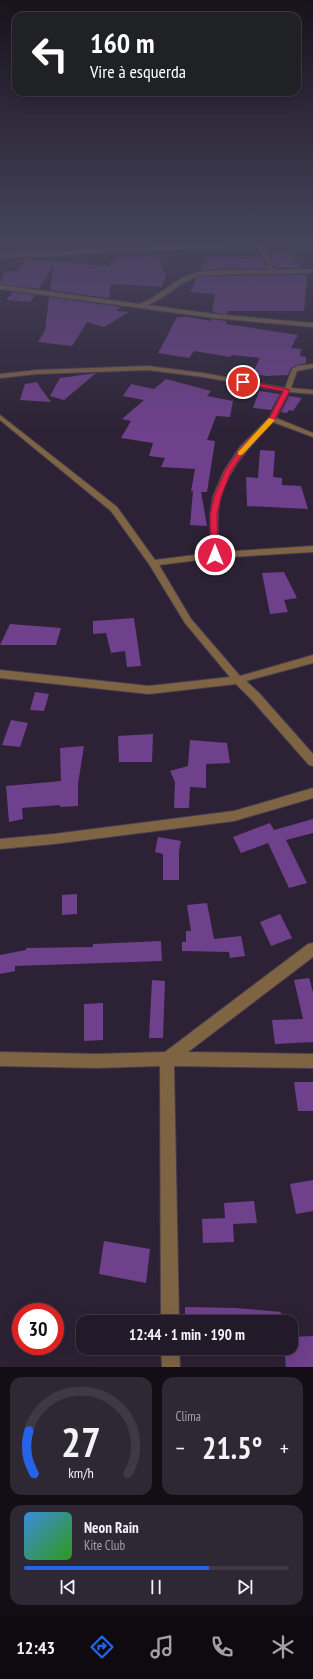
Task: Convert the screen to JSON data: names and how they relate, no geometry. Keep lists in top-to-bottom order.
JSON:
{
  "page": {
    "turn": ["160 m", "Vire à esquerda"],
    "limit": "30",
    "trip": "12:44 · 1 min · 190 m",
    "tile": "Clima",
    "heat": ["−", "21.5°", "+"],
    "song": ["Neon Rain", "Kite Club"],
    "tabs": "12:43",
    "gauge": ["27", "km/h"]
  }
}
